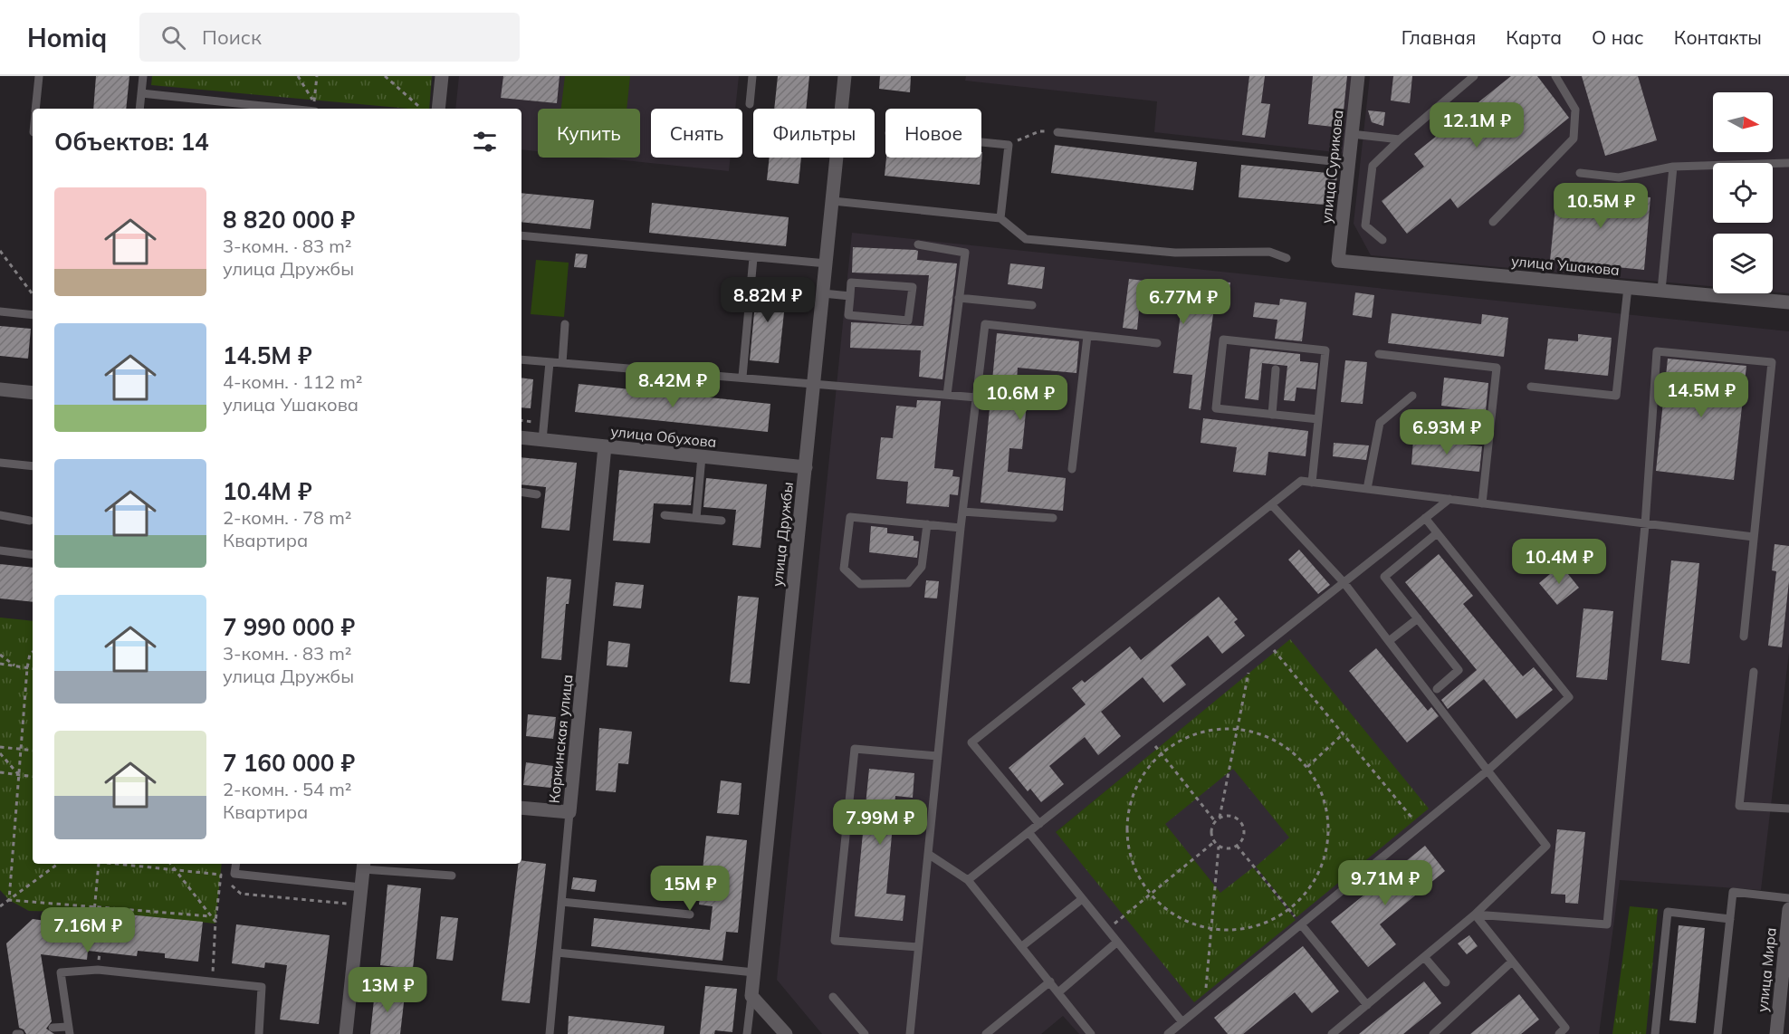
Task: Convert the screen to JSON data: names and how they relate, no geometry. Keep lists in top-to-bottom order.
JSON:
{
  "streets": {
    "street": [
      "улица Сурикова",
      "улица Ушакова",
      "улица Обухова",
      "улица Дружбы",
      "Коркинская улица",
      "улица Мира"
    ]
  },
  "crossings": [
    ["улица Сурикова", "улица Ушакова"],
    ["улица Обухова", "улица Дружбы"],
    ["улица Обухова", "Коркинская улица"]
  ],
  "north": "right",
  "page": {
    "header": "Homiq",
    "search": "Поиск",
    "nav": [
      "Главная",
      "Карта",
      "О нас",
      "Контакты"
    ],
    "price": [
      "12.1M ₽",
      "10.5M ₽",
      "8.82M ₽",
      "6.77M ₽",
      "8.42M ₽",
      "14.5M ₽",
      "10.6M ₽",
      "6.93M ₽",
      "10.4M ₽",
      "7.99M ₽",
      "9.71M ₽",
      "15M ₽",
      "7.16M ₽",
      "13M ₽"
    ],
    "chip": [
      "Купить",
      "Снять",
      "Фильтры",
      "Новое"
    ],
    "heading": "Объектов: 14",
    "list": [
      {
        "name": "8 820 000 ₽",
        "note": "3-комн. · 83 m² · улица Дружбы"
      },
      {
        "name": "14.5M ₽",
        "note": "4-комн. · 112 m² · улица Ушакова"
      },
      {
        "name": "10.4M ₽",
        "note": "2-комн. · 78 m² · Квартира"
      },
      {
        "name": "7 990 000 ₽",
        "note": "3-комн. · 83 m² · улица Дружбы"
      },
      {
        "name": "7 160 000 ₽",
        "note": "2-комн. · 54 m² · Квартира"
      }
    ]
  }
}
